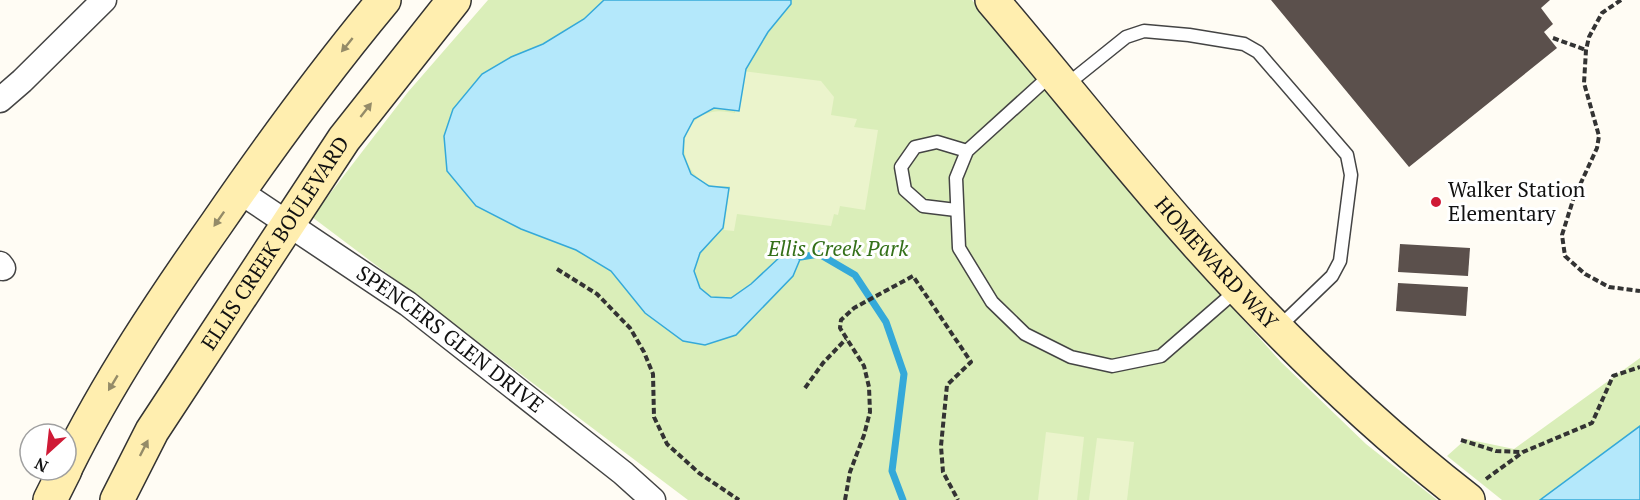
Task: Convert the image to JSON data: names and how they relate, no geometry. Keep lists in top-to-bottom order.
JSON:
{
  "streets": {
    "street": ["ELLIS CREEK BOULEVARD", "HOMEWARD WAY", "SPENCERS GLEN DRIVE"]
  },
  "crossings": [
    ["ELLIS CREEK BOULEVARD", "SPENCERS GLEN DRIVE"]
  ],
  "parks": ["Ellis Creek Park"],
  "places": ["Walker Station Elementary"],
  "north": "bottom left"
}
